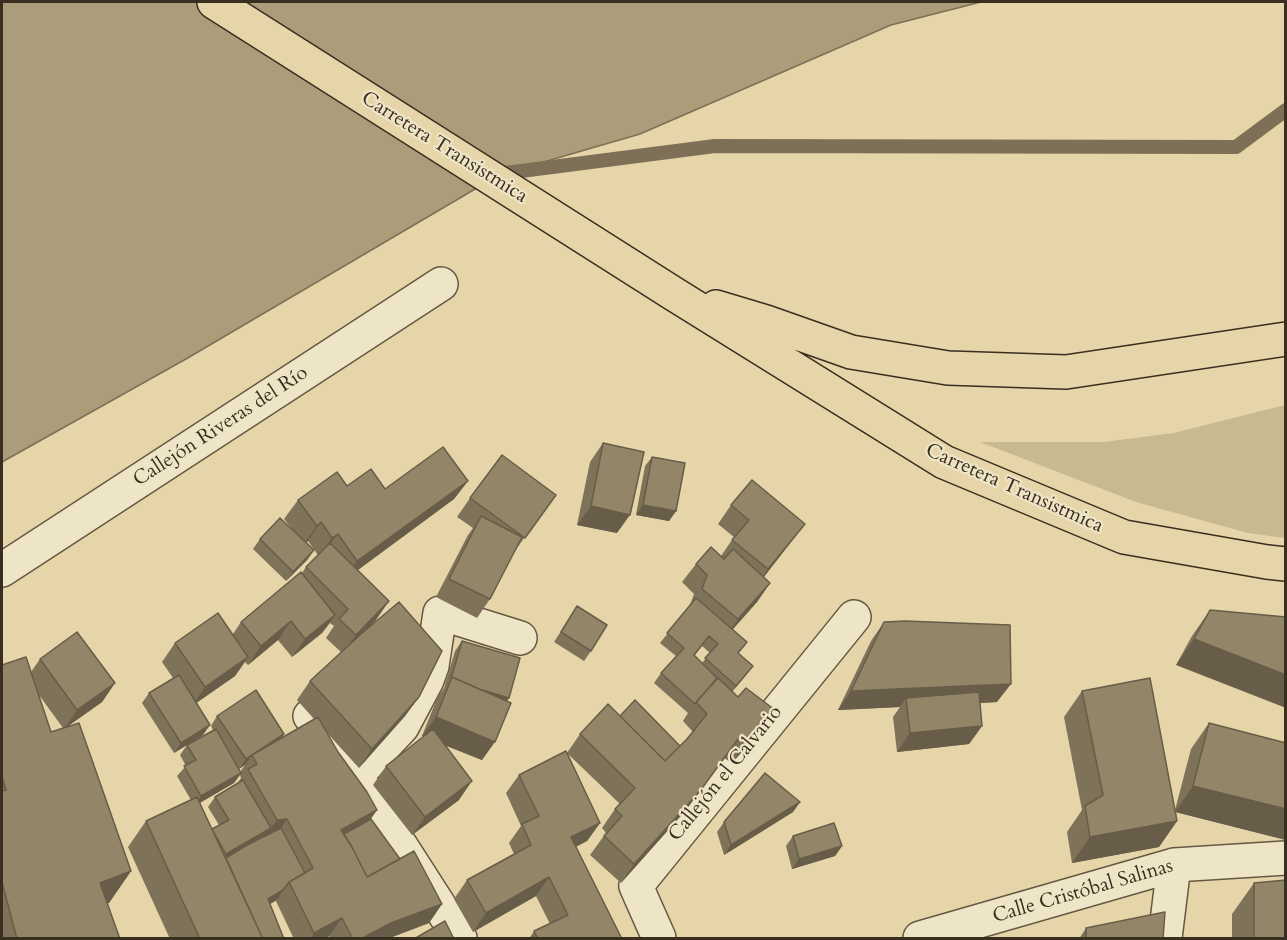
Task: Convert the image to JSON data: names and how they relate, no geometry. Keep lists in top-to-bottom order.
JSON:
{
  "streets": {
    "main road": ["Carretera Transistmica"],
    "street": ["Callejón Riveras del Río", "Callejón el Calvario", "Calle Cristóbal Salinas"]
  }
}
